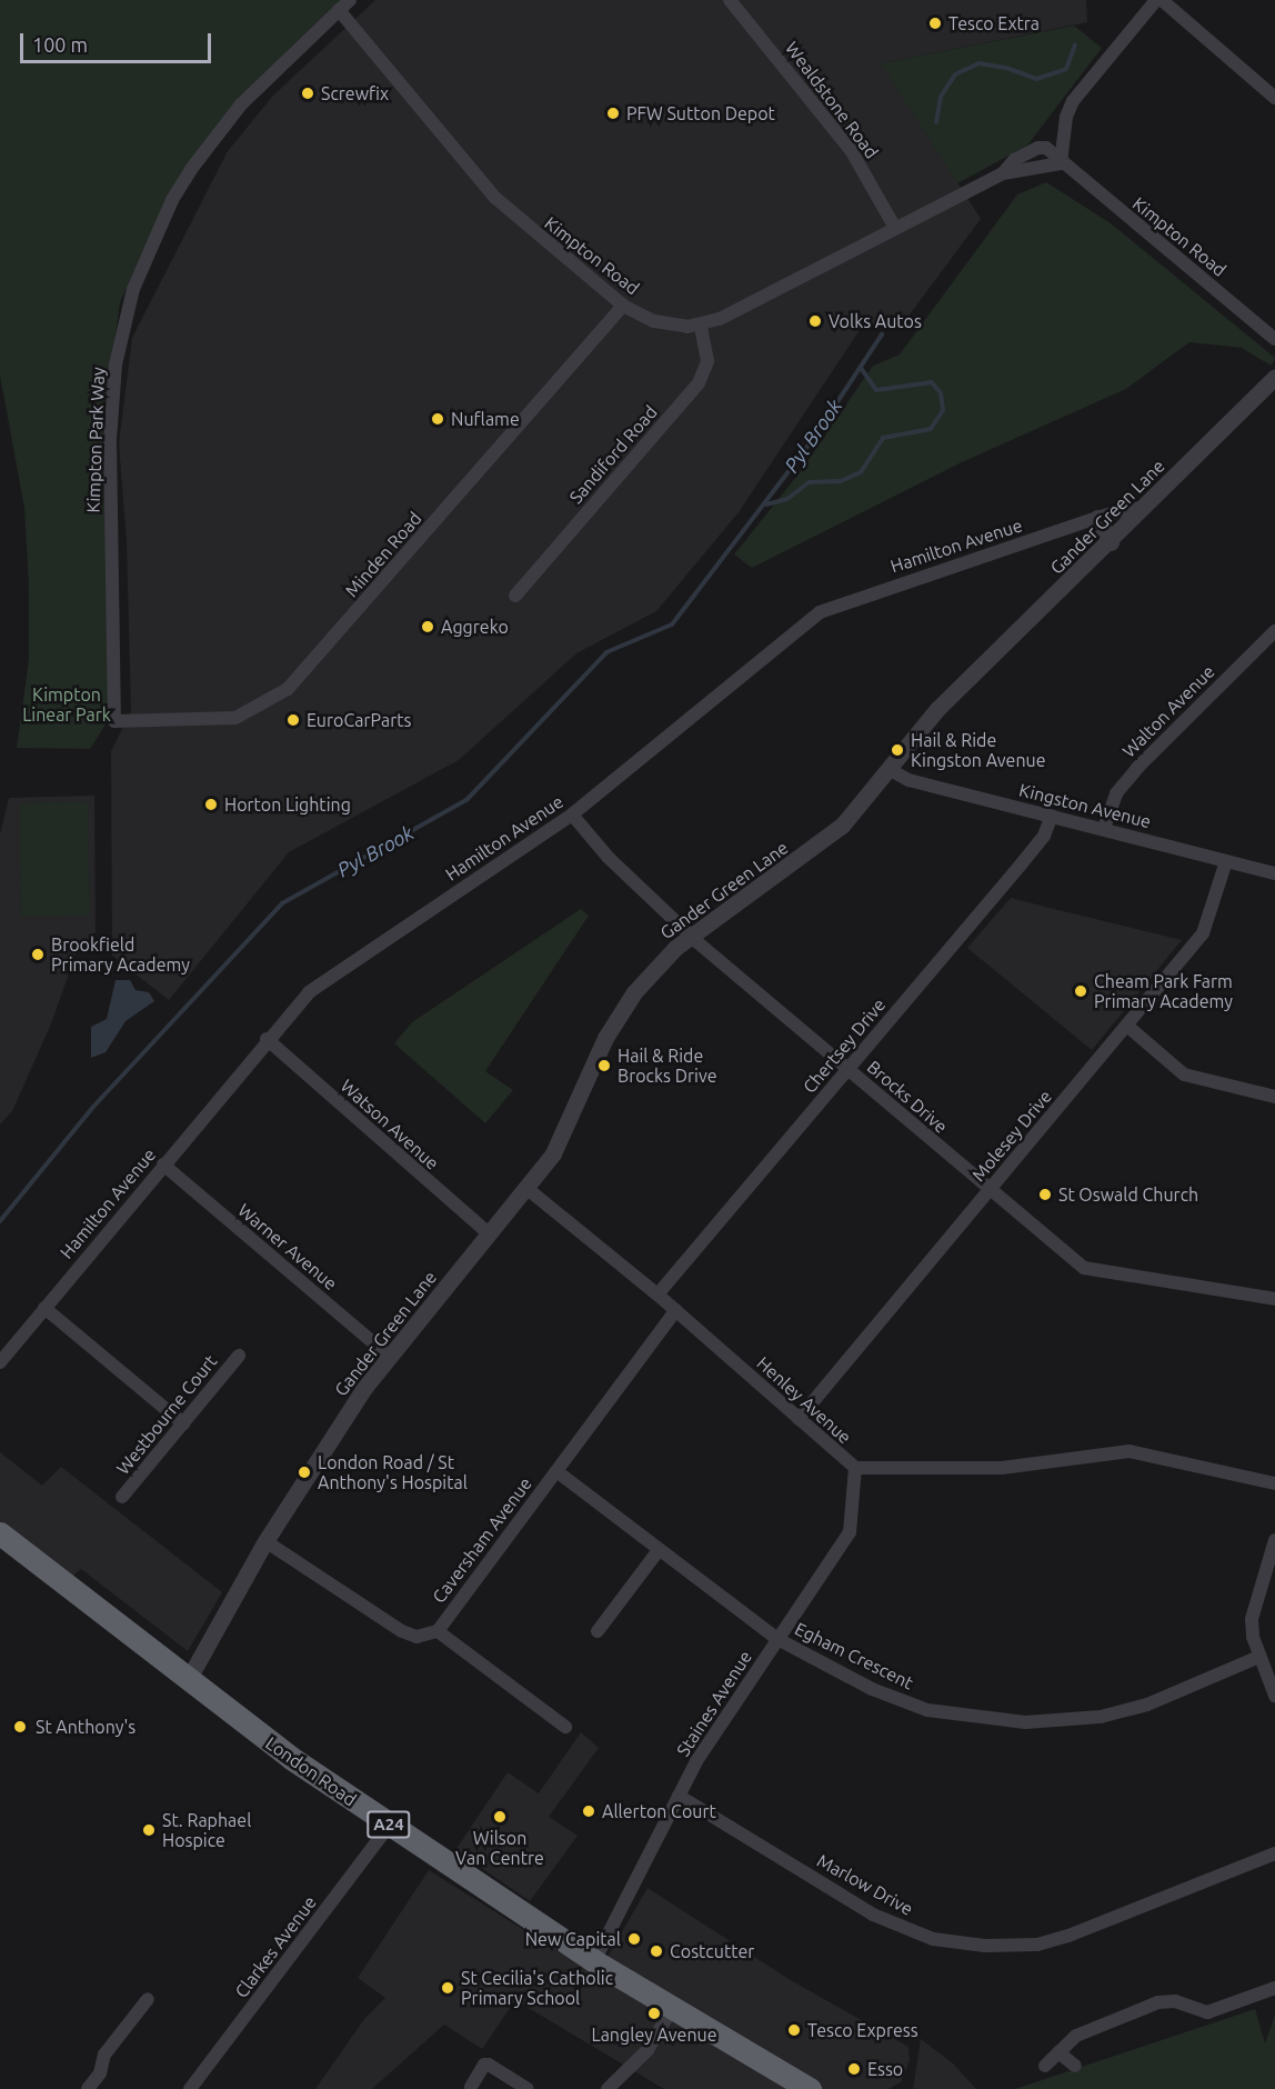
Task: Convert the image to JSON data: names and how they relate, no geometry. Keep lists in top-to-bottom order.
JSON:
{
  "streets": {
    "highway": ["London Road", "A24"],
    "street": [
      "Wealdstone Road",
      "Kimpton Road",
      "Kimpton Park Way",
      "Sandiford Road",
      "Gander Green Lane",
      "Hamilton Avenue",
      "Minden Road",
      "Walton Avenue",
      "Kingston Avenue",
      "Chertsey Drive",
      "Brocks Drive",
      "Watson Avenue",
      "Molesey Drive",
      "Warner Avenue",
      "Henley Avenue",
      "Westbourne Court",
      "Caversham Avenue",
      "Egham Crescent",
      "Staines Avenue",
      "Marlow Drive",
      "Clarkes Avenue"
    ]
  },
  "crossings": [
    ["Wealdstone Road", "Kimpton Road"],
    ["Kimpton Road", "Kimpton Park Way"],
    ["Kimpton Road", "Sandiford Road"],
    ["Kimpton Road", "Minden Road"],
    ["Kimpton Park Way", "Minden Road"],
    ["Gander Green Lane", "Hamilton Avenue"],
    ["Gander Green Lane", "Kingston Avenue"],
    ["Gander Green Lane", "Brocks Drive"],
    ["Gander Green Lane", "Watson Avenue"],
    ["Gander Green Lane", "Warner Avenue"],
    ["Gander Green Lane", "Henley Avenue"],
    ["Gander Green Lane", "Caversham Avenue"],
    ["Gander Green Lane", "London Road"],
    ["Hamilton Avenue", "Brocks Drive"],
    ["Hamilton Avenue", "Watson Avenue"],
    ["Hamilton Avenue", "Warner Avenue"],
    ["Walton Avenue", "Kingston Avenue"],
    ["Kingston Avenue", "Chertsey Drive"],
    ["Kingston Avenue", "Molesey Drive"],
    ["Chertsey Drive", "Brocks Drive"],
    ["Chertsey Drive", "Henley Avenue"],
    ["Brocks Drive", "Molesey Drive"],
    ["Molesey Drive", "Henley Avenue"],
    ["Henley Avenue", "Caversham Avenue"],
    ["Henley Avenue", "Staines Avenue"],
    ["Caversham Avenue", "Egham Crescent"],
    ["Egham Crescent", "Staines Avenue"],
    ["Staines Avenue", "London Road"],
    ["Staines Avenue", "Marlow Drive"],
    ["London Road", "Clarkes Avenue"]
  ],
  "water": ["Pyl Brook"],
  "parks": ["Kimpton Linear Park"],
  "places": [
    "Tesco Extra",
    "Screwfix",
    "PFW Sutton Depot",
    "Volks Autos",
    "Nuflame",
    "Aggreko",
    "EuroCarParts",
    "Hail & Ride Kingston Avenue",
    "Horton Lighting",
    "Brookfield Primary Academy",
    "Cheam Park Farm Primary Academy",
    "Hail & Ride Brocks Drive",
    "St Oswald Church",
    "London Road / St Anthony's Hospital",
    "St Anthony's",
    "Allerton Court",
    "Wilson Van Centre",
    "St. Raphael Hospice",
    "New Capital",
    "Costcutter",
    "St Cecilia's Catholic Primary School",
    "Langley Avenue",
    "Tesco Express",
    "Esso"
  ],
  "scale_bar": "100 m"
}
